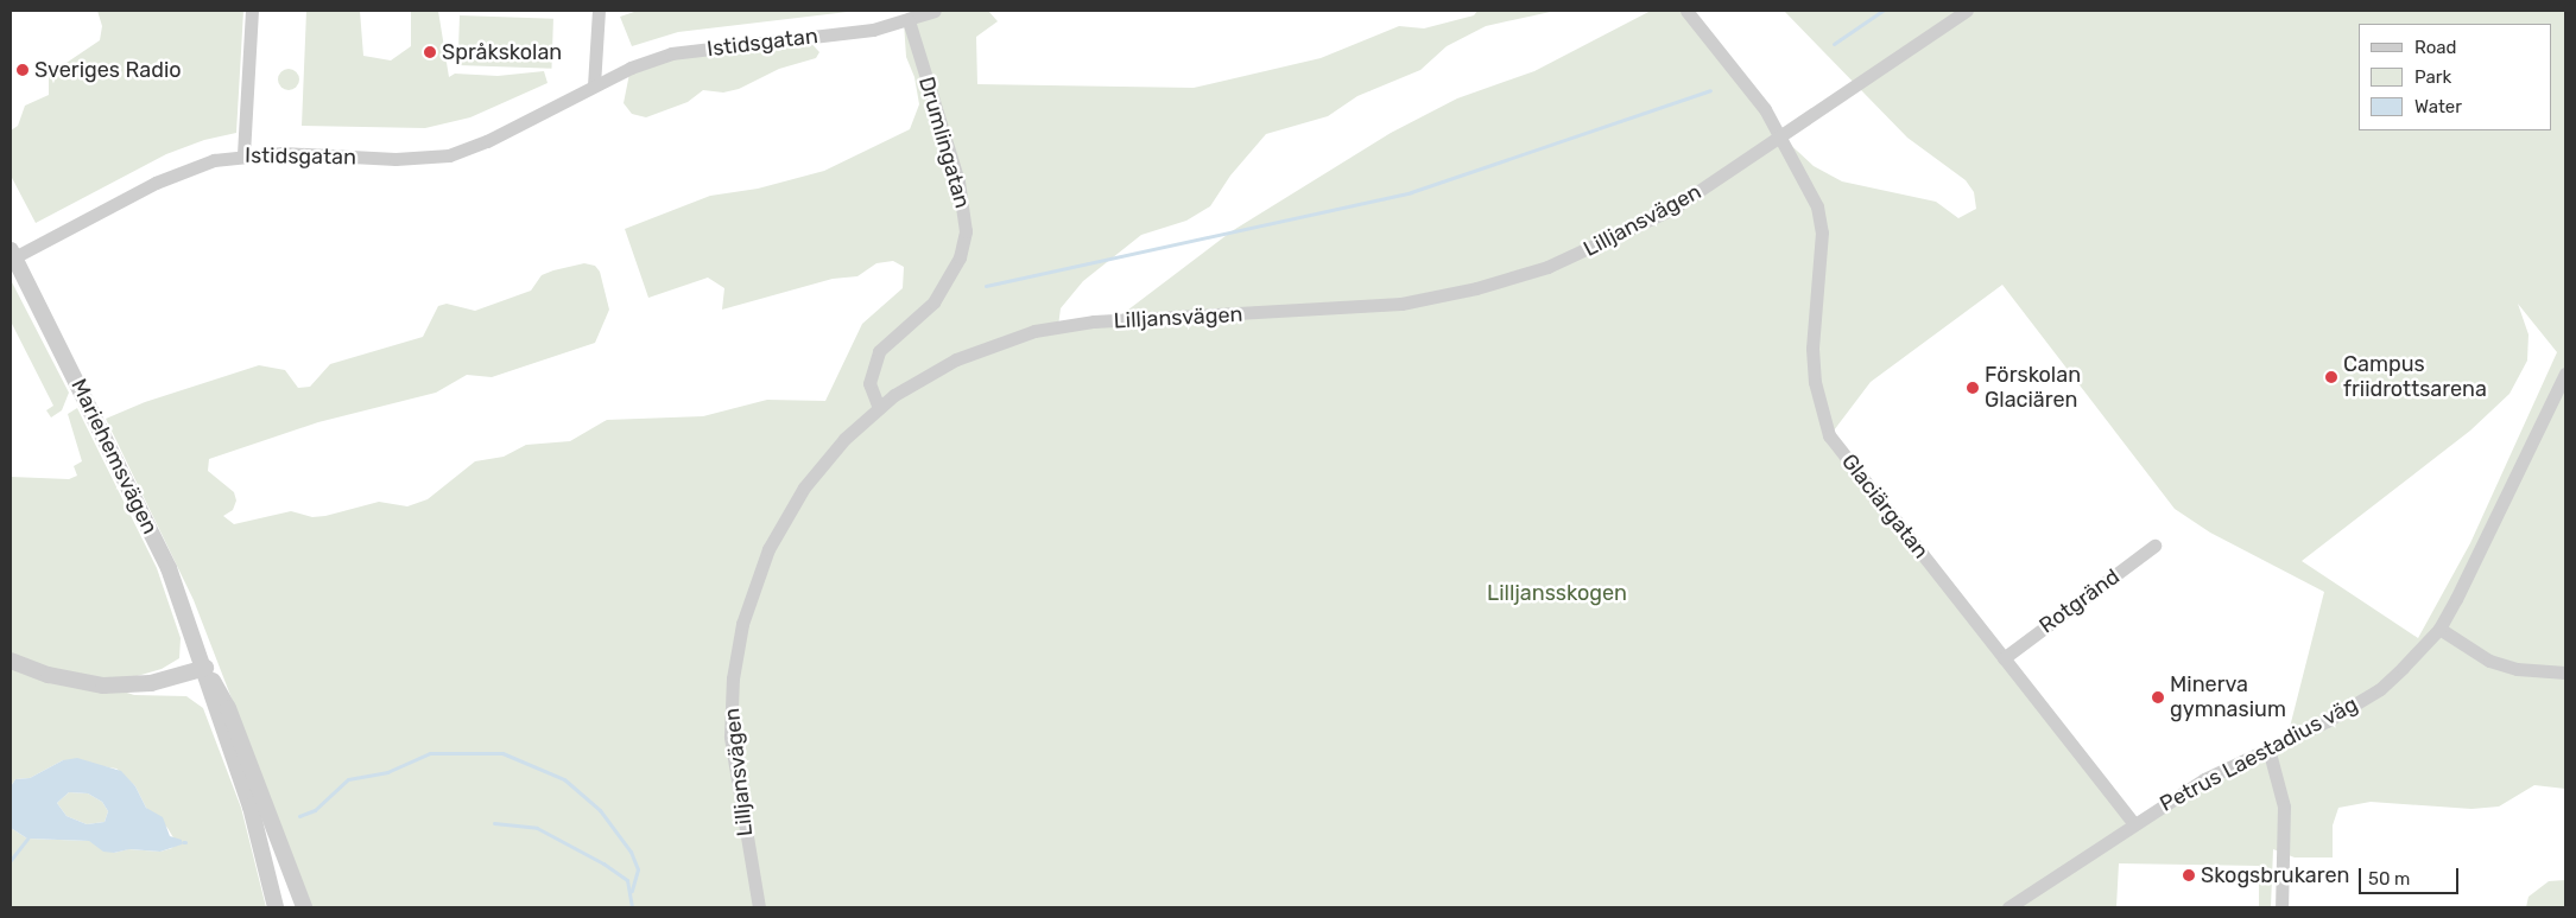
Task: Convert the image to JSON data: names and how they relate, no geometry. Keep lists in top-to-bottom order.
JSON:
{
  "streets": {
    "street": [
      "Istidsgatan",
      "Drumlingatan",
      "Lilljansvägen",
      "Mariehemsvägen",
      "Glaciärgatan",
      "Rotgränd",
      "Petrus Laestadius väg"
    ]
  },
  "crossings": [
    ["Istidsgatan", "Drumlingatan"],
    ["Istidsgatan", "Mariehemsvägen"],
    ["Drumlingatan", "Lilljansvägen"],
    ["Lilljansvägen", "Glaciärgatan"],
    ["Glaciärgatan", "Rotgränd"],
    ["Glaciärgatan", "Petrus Laestadius väg"]
  ],
  "parks": ["Lilljansskogen"],
  "places": [
    "Språkskolan",
    "Sveriges Radio",
    "Campus friidrottsarena",
    "Förskolan Glaciären",
    "Minerva gymnasium",
    "Skogsbrukaren"
  ],
  "legend": ["Road", "Park", "Water"],
  "scale_bar": "50 m"
}
